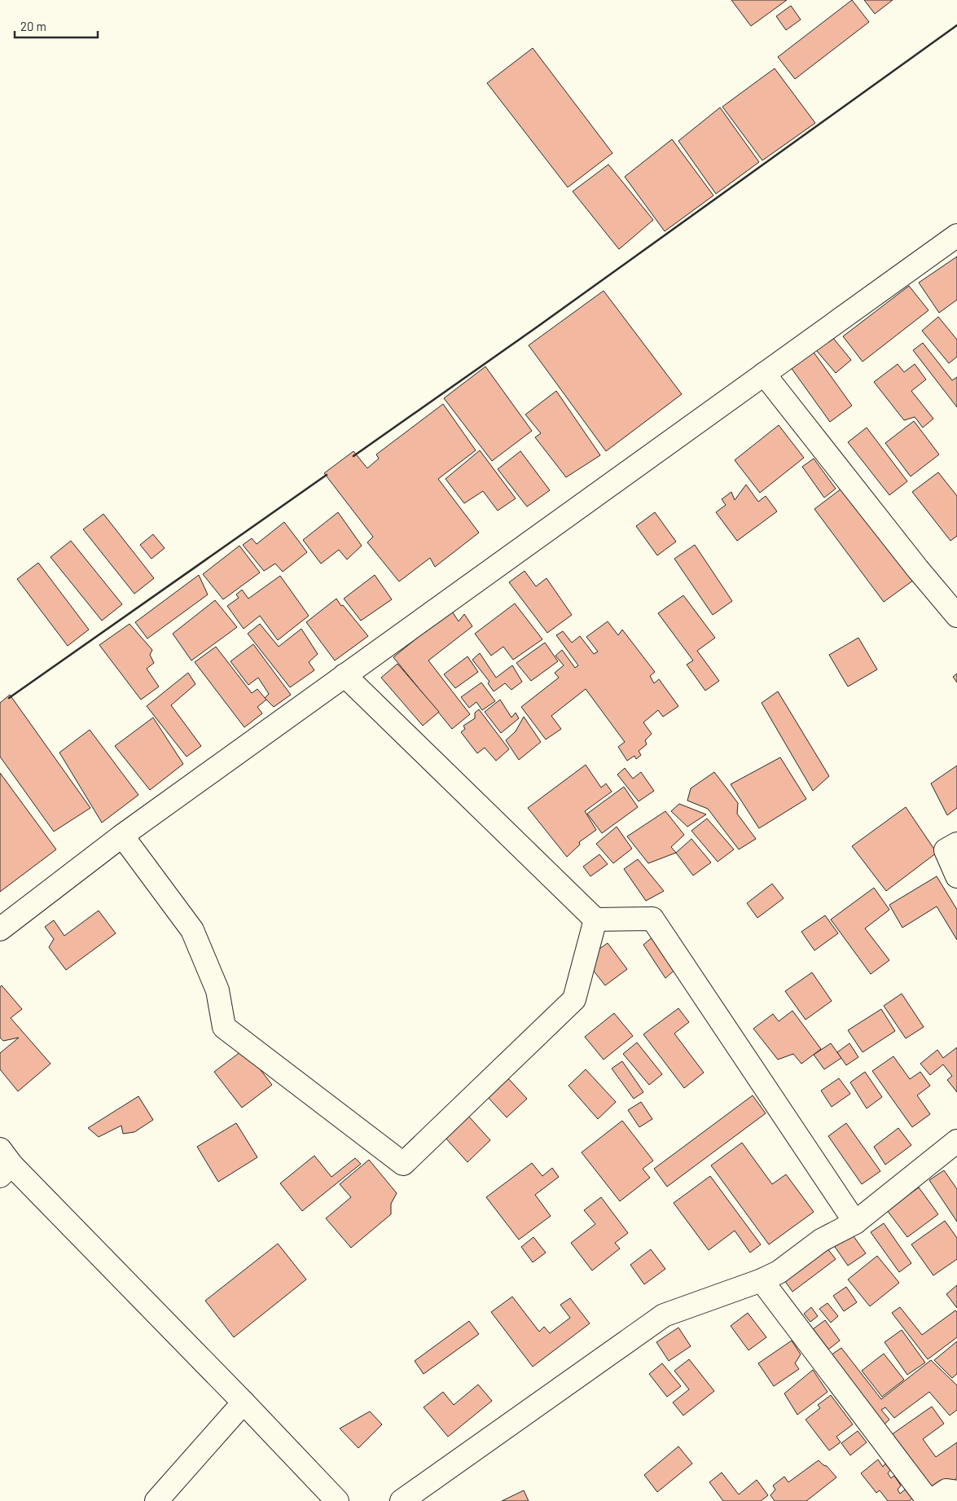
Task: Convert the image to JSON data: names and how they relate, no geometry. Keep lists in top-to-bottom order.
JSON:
{
  "scale_bar": "20 m"
}
